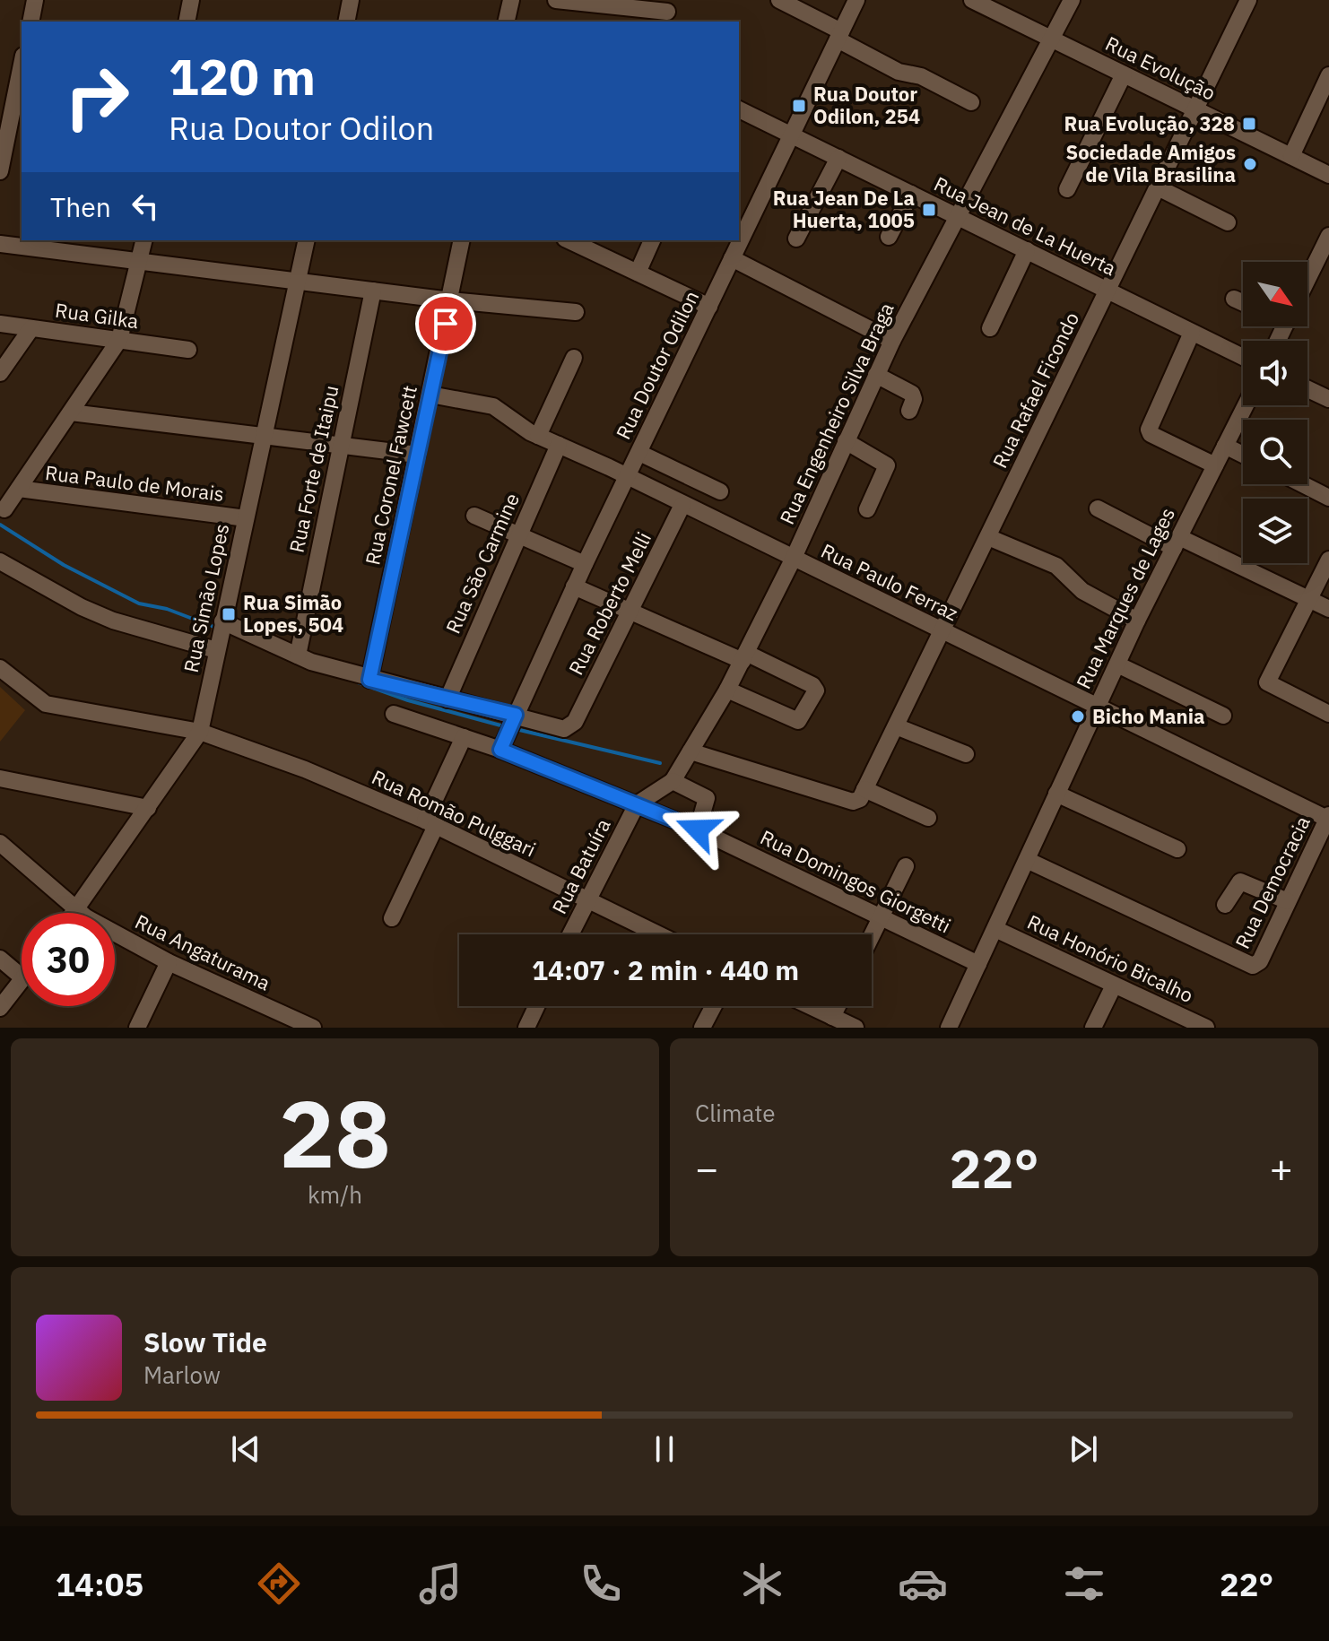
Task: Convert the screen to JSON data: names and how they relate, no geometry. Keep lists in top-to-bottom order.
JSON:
{
  "streets": {
    "street": [
      "Rua Evolução",
      "Rua Jean de La Huerta",
      "Rua Gilka",
      "Rua Doutor Odilon",
      "Rua Rafael Ficondo",
      "Rua Engenheiro Silva Braga",
      "Rua Forte de Itaipu",
      "Rua Coronel Fawcett",
      "Rua Paulo de Morais",
      "Rua São Carmine",
      "Rua Paulo Ferraz",
      "Rua Simão Lopes",
      "Rua Marques de Lages",
      "Rua Roberto Melli",
      "Rua Romão Pulggari",
      "Rua Batuíra",
      "Rua Domingos Giorgetti",
      "Rua Democracia",
      "Rua Angaturama",
      "Rua Honório Bicalho"
    ]
  },
  "crossings": [
    ["Rua Evolução", "Rua Rafael Ficondo"],
    ["Rua Evolução", "Rua Engenheiro Silva Braga"],
    ["Rua Jean de La Huerta", "Rua Doutor Odilon"],
    ["Rua Jean de La Huerta", "Rua Rafael Ficondo"],
    ["Rua Jean de La Huerta", "Rua Engenheiro Silva Braga"],
    ["Rua Gilka", "Rua Paulo de Morais"],
    ["Rua Doutor Odilon", "Rua Paulo Ferraz"],
    ["Rua Doutor Odilon", "Rua Roberto Melli"],
    ["Rua Doutor Odilon", "Rua Domingos Giorgetti"],
    ["Rua Rafael Ficondo", "Rua Paulo Ferraz"],
    ["Rua Engenheiro Silva Braga", "Rua Paulo Ferraz"],
    ["Rua Engenheiro Silva Braga", "Rua Batuíra"],
    ["Rua Coronel Fawcett", "Rua Paulo Ferraz"],
    ["Rua Paulo de Morais", "Rua Simão Lopes"],
    ["Rua São Carmine", "Rua Paulo Ferraz"],
    ["Rua Paulo Ferraz", "Rua Marques de Lages"],
    ["Rua Paulo Ferraz", "Rua Roberto Melli"],
    ["Rua Paulo Ferraz", "Rua Democracia"],
    ["Rua Simão Lopes", "Rua Romão Pulggari"],
    ["Rua Simão Lopes", "Rua Angaturama"],
    ["Rua Marques de Lages", "Rua Domingos Giorgetti"],
    ["Rua Marques de Lages", "Rua Democracia"],
    ["Rua Marques de Lages", "Rua Honório Bicalho"],
    ["Rua Roberto Melli", "Rua Domingos Giorgetti"],
    ["Rua Romão Pulggari", "Rua Batuíra"],
    ["Rua Batuíra", "Rua Domingos Giorgetti"]
  ],
  "places": {
    "transit": [
      "Rua Doutor Odilon, 254",
      "Rua Evolução, 328",
      "Rua Jean De La Huerta, 1005",
      "Rua Simão Lopes, 504"
    ],
    "other": ["Sociedade Amigos de Vila Brasilina", "Bicho Mania"]
  },
  "north": "bottom right",
  "page": {
    "turn": ["120 m", "Rua Doutor Odilon"],
    "then": "Then",
    "limit": "30",
    "trip": "14:07 · 2 min · 440 m",
    "tile": [
      ["28", "km/h"],
      "Climate"
    ],
    "heat": ["−", "22°", "+"],
    "song": ["Slow Tide", "Marlow"],
    "tabs": ["14:05", "22°"]
  }
}
